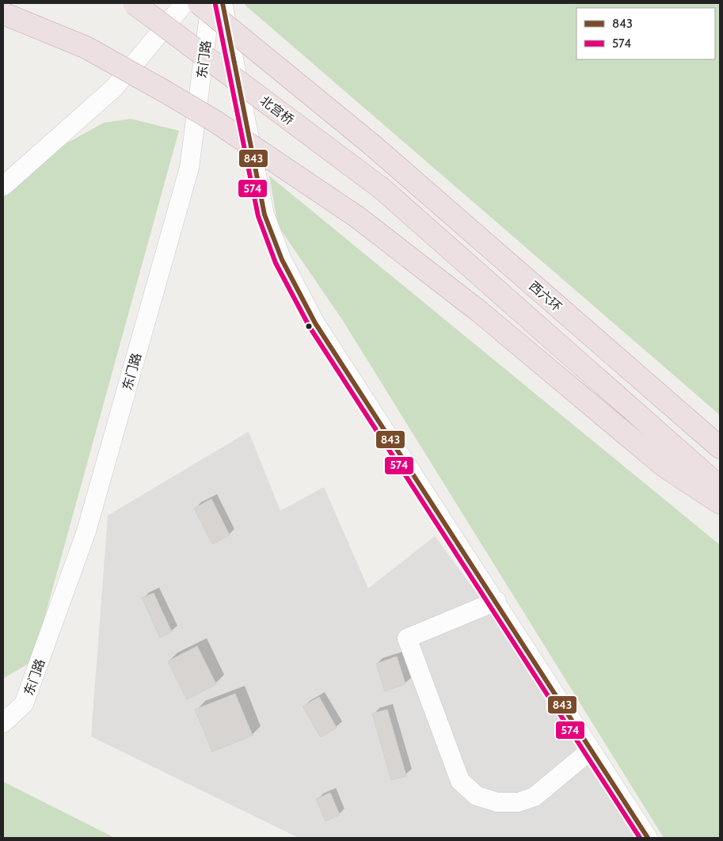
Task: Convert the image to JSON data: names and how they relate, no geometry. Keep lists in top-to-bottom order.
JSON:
{
  "streets": {
    "highway": ["北宫桥", "西六环"],
    "street": ["东门路"]
  },
  "lines": ["transit line 843", "transit line 574"],
  "legend": ["843", "574"]
}
